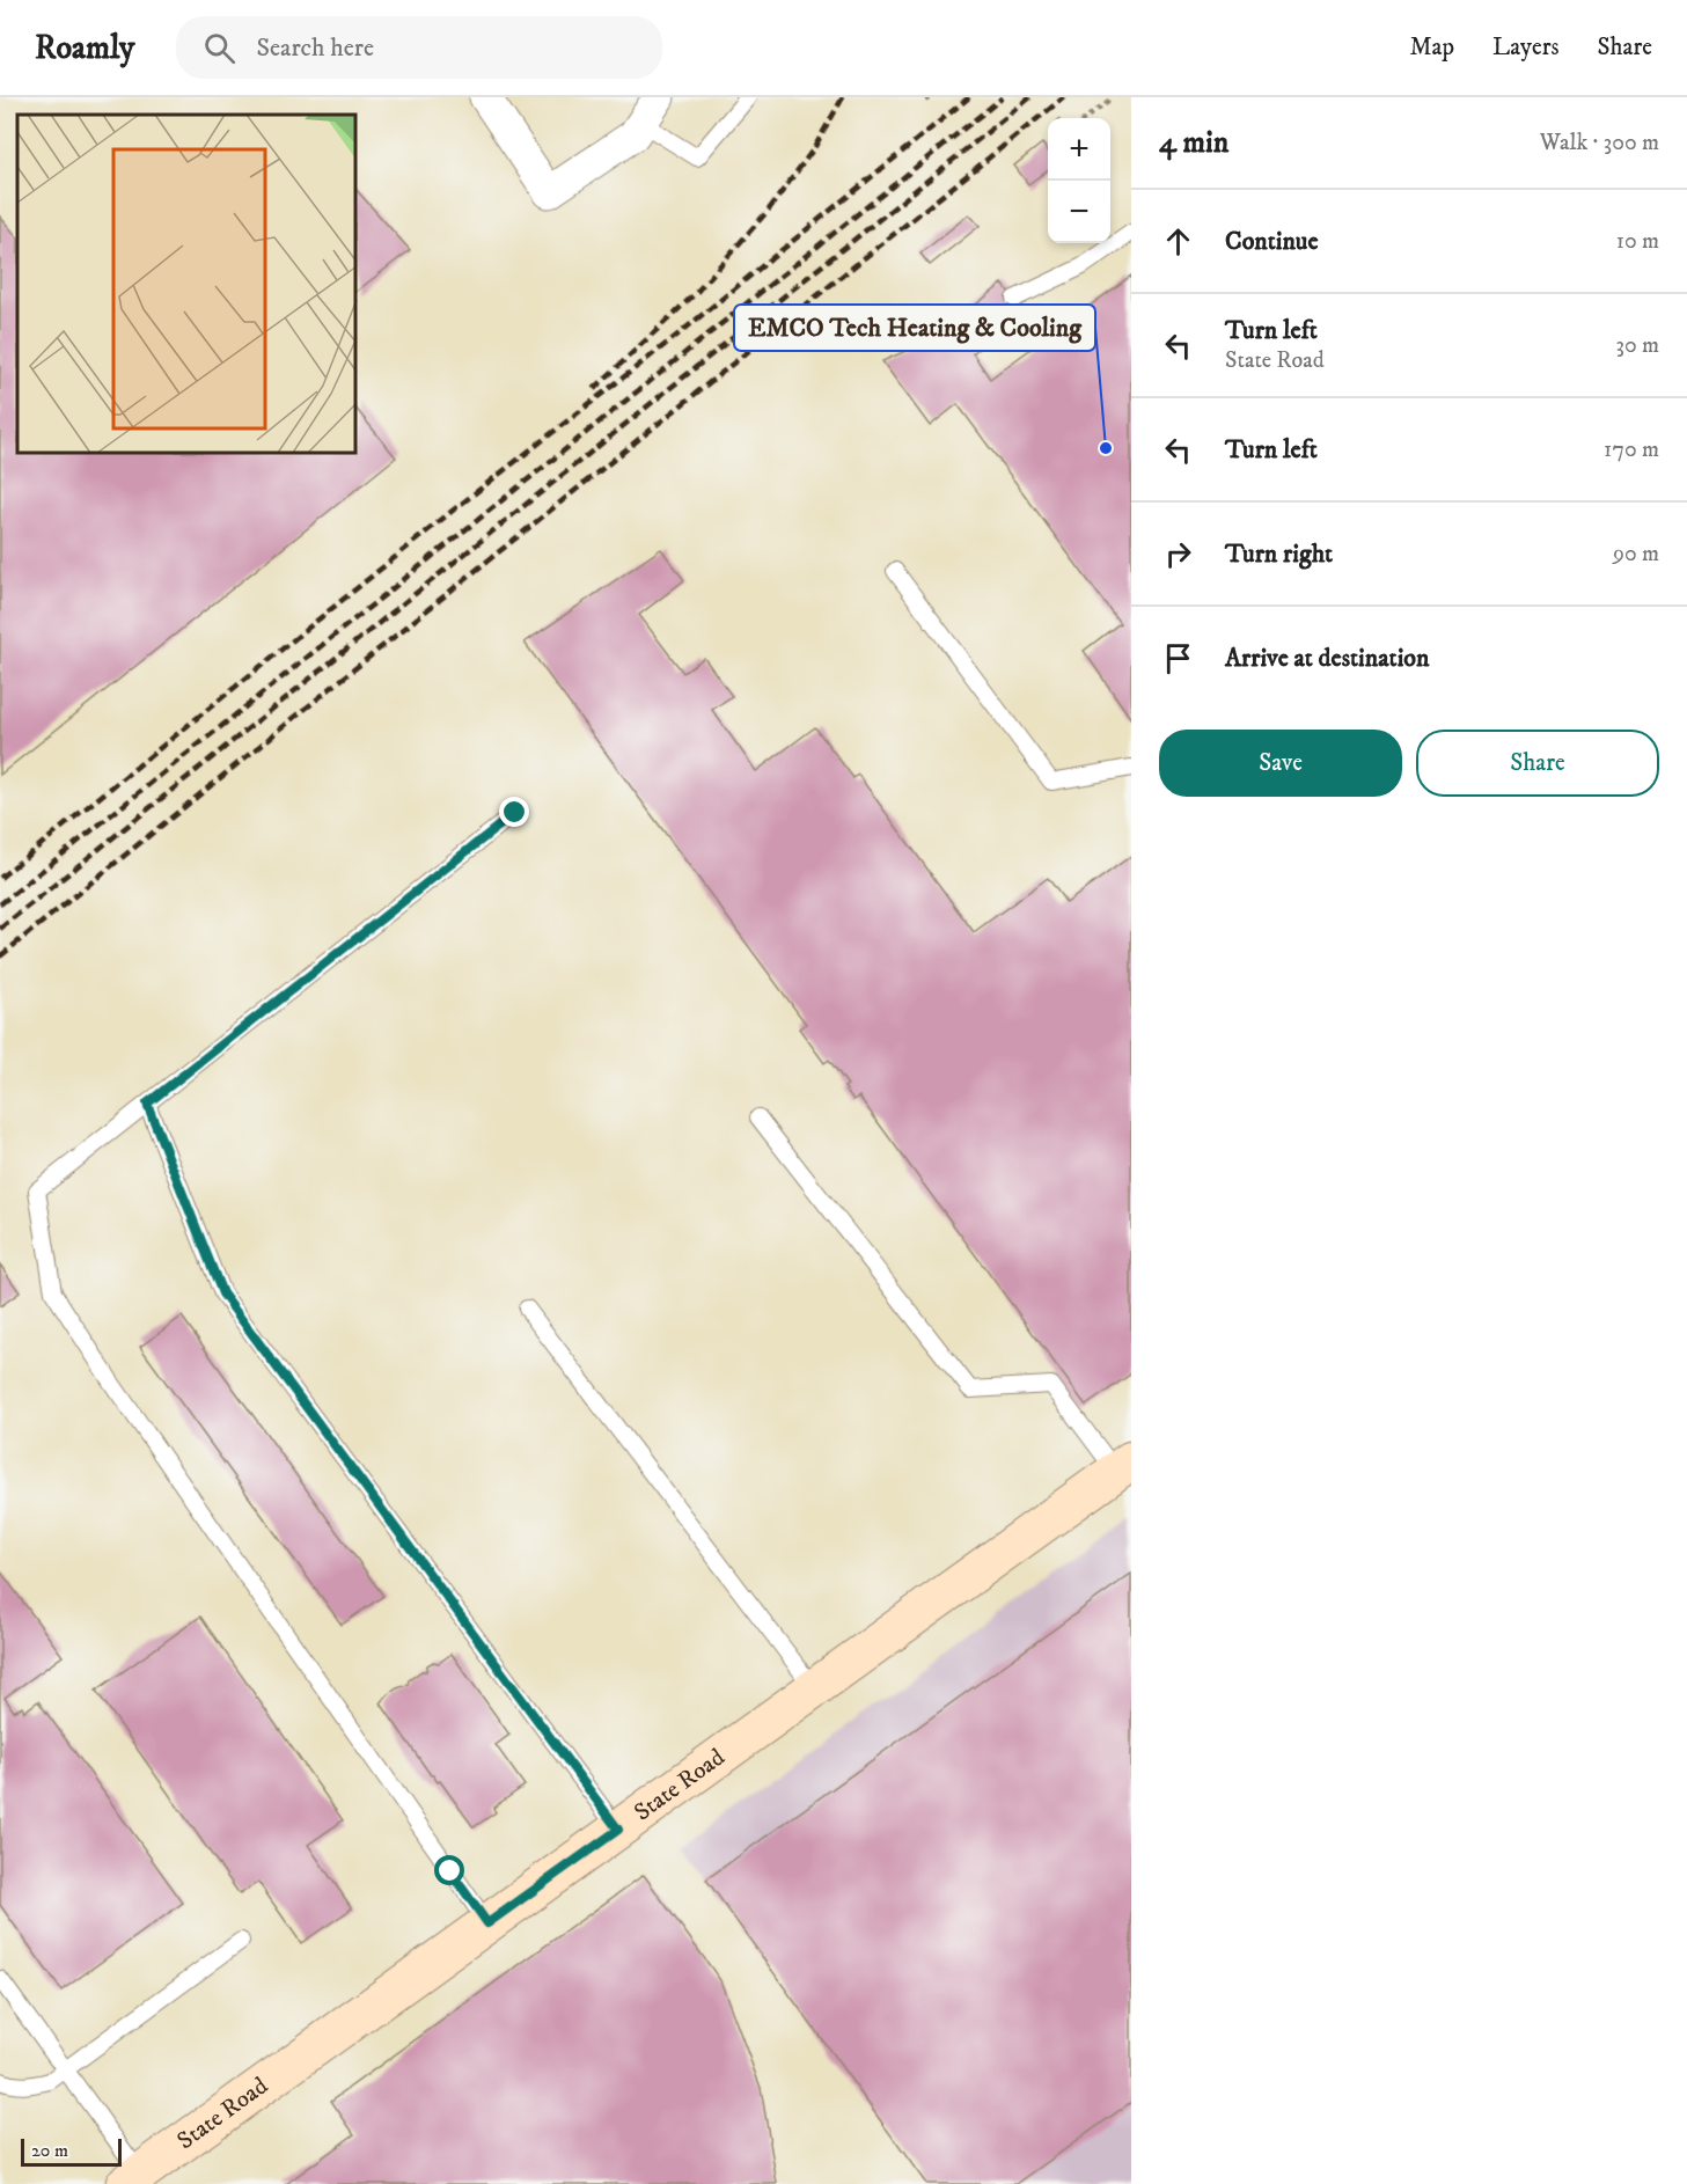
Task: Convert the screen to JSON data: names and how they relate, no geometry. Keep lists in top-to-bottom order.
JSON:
{
  "streets": {
    "main road": ["State Road"]
  },
  "places": ["EMCO Tech Heating & Cooling"],
  "scale_bar": "20 m",
  "page": {
    "header": "Roamly",
    "search": "Search here",
    "nav": ["Map", "Layers", "Share"],
    "heading": ["4 min", "Walk · 300 m"],
    "map_buttons": ["+", "−"],
    "list": [
      ["Continue", "10 m"],
      ["Turn left", "State Road", "30 m"],
      ["Turn left", "170 m"],
      ["Turn right", "90 m"],
      "Arrive at destination"
    ],
    "buttons": ["Save", "Share"],
    "scale": "20 m"
  }
}
